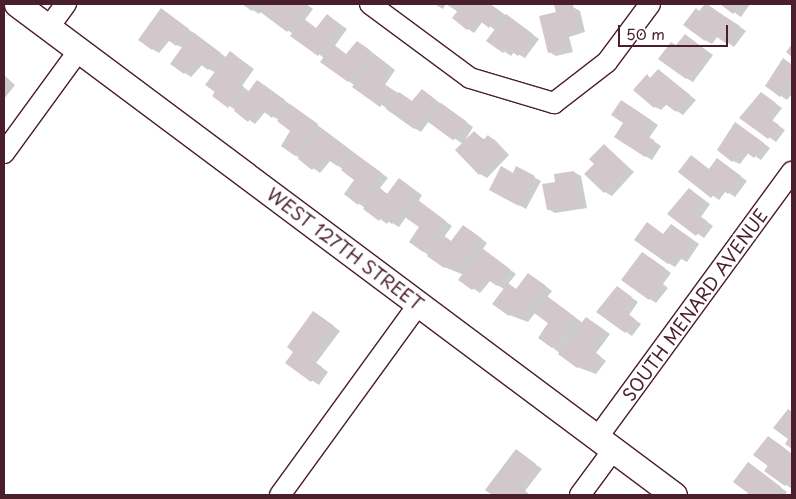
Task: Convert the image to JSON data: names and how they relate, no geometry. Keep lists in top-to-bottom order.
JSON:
{
  "streets": {
    "main road": ["WEST 127TH STREET"],
    "street": ["SOUTH MENARD AVENUE"]
  },
  "crossings": [
    ["WEST 127TH STREET", "SOUTH MENARD AVENUE"]
  ],
  "scale_bar": "50 m"
}
